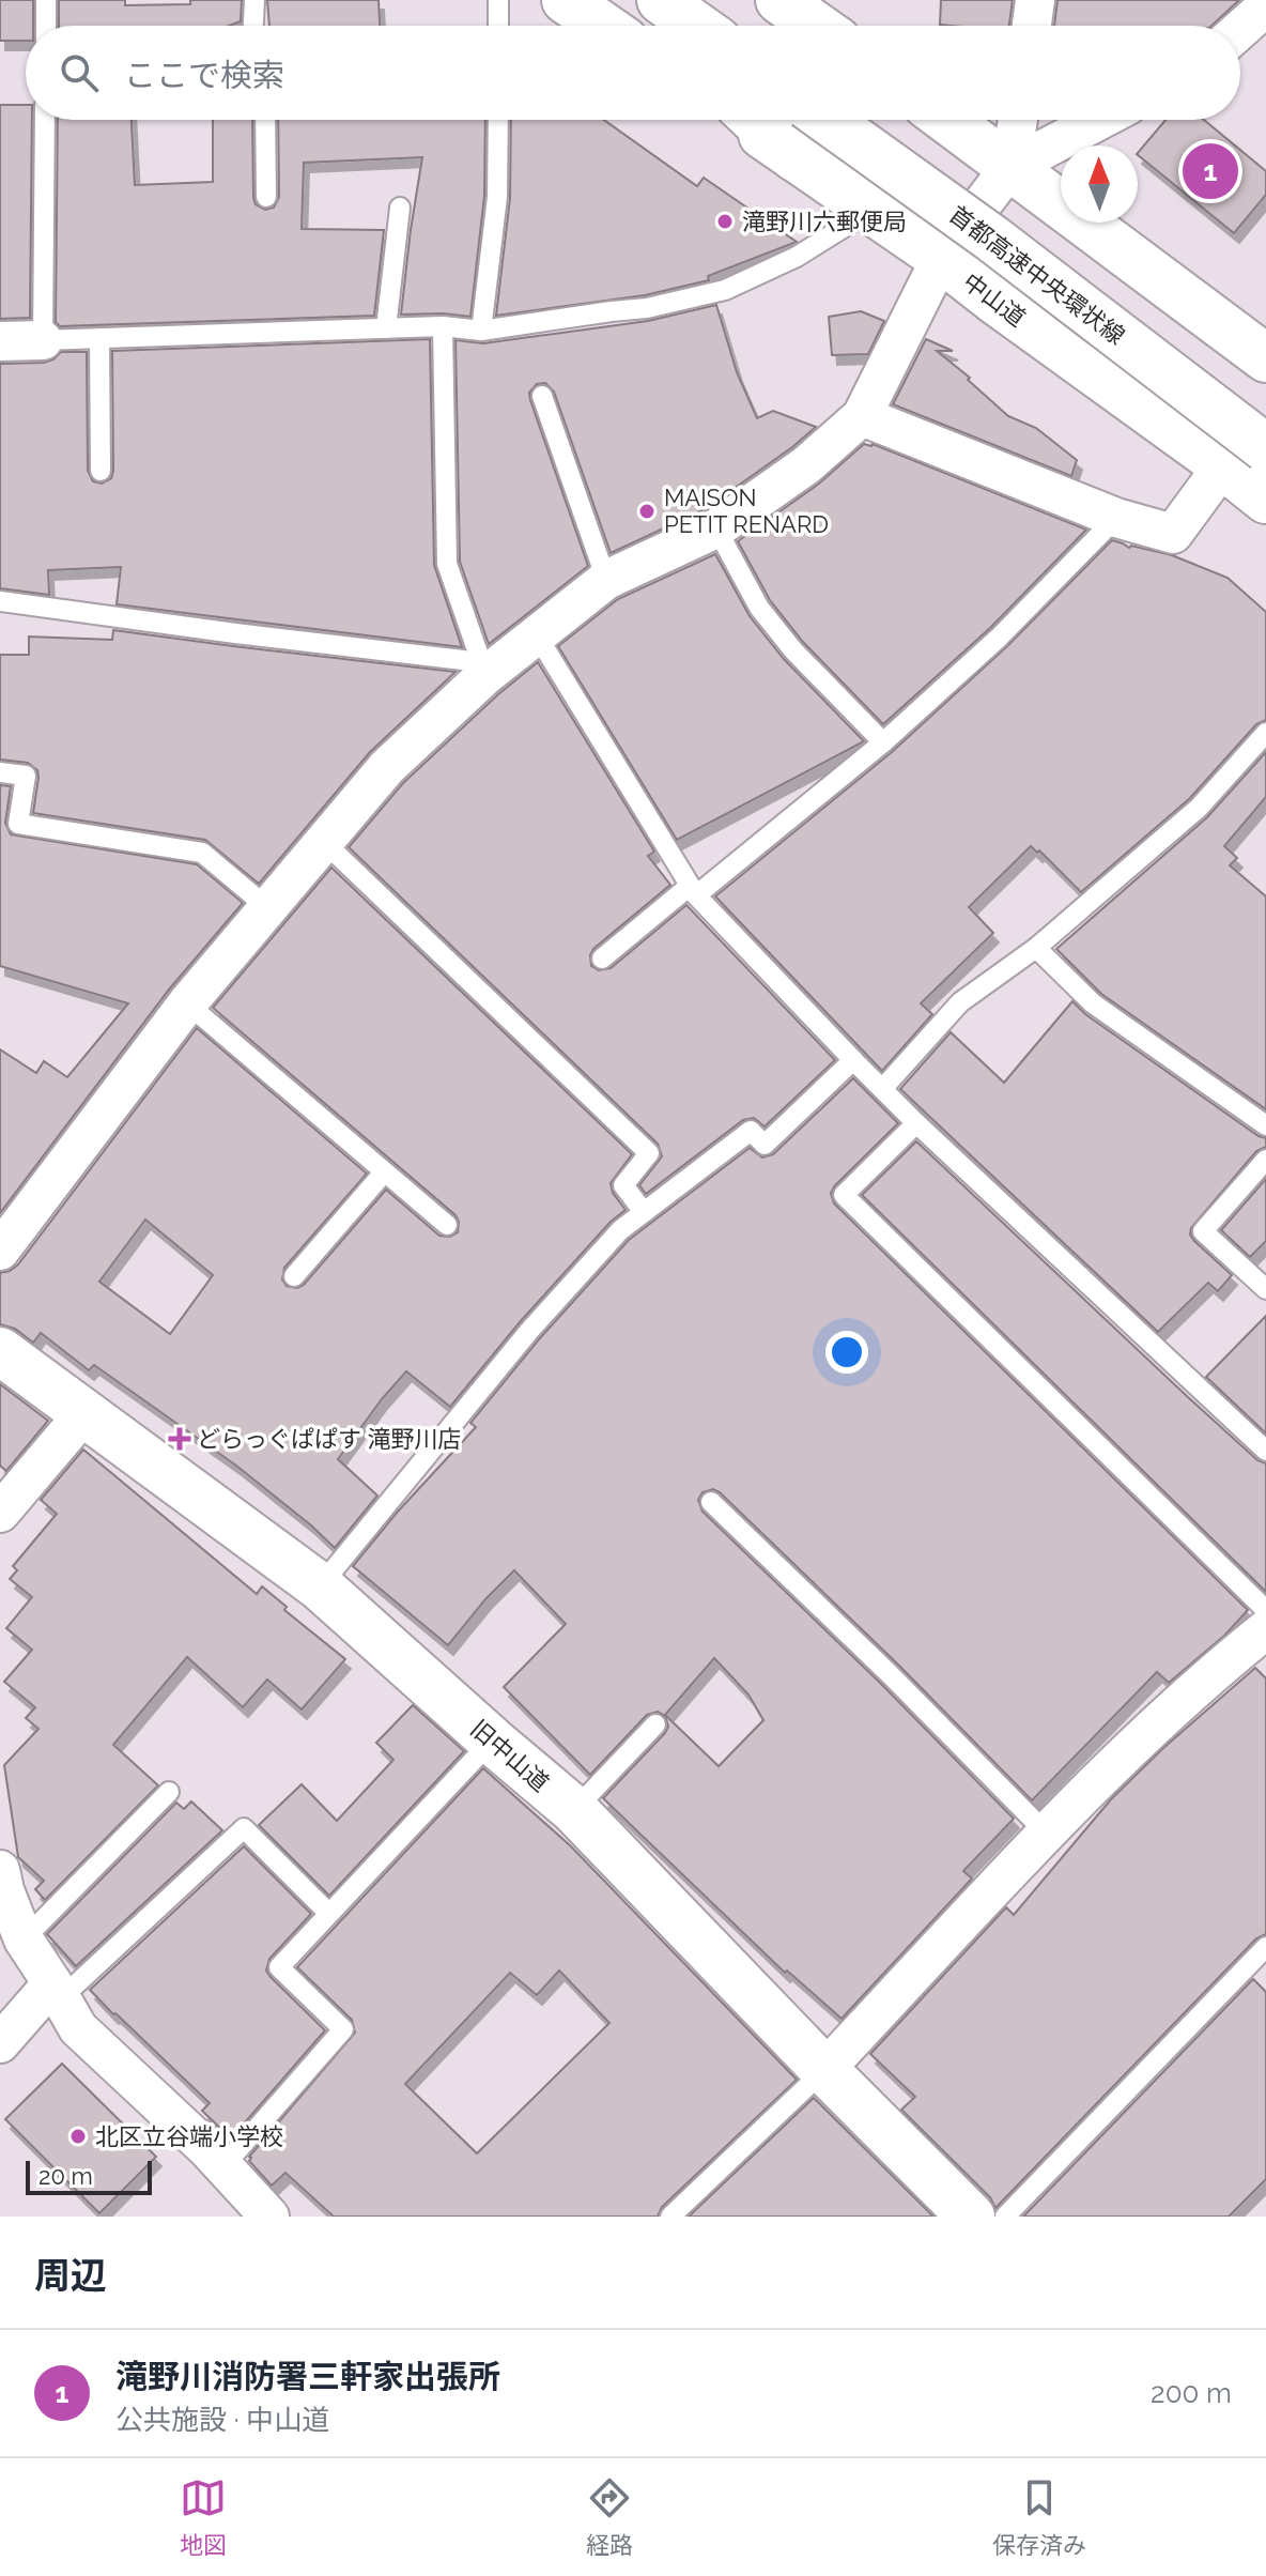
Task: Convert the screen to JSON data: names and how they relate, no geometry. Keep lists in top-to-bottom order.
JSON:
{
  "streets": {
    "main road": ["首都高速中央環状線", "中山道", "旧中山道"]
  },
  "places": {
    "other": ["滝野川六郵便局", "MAISON PETIT RENARD", "北区立谷端小学校"],
    "health": ["どらっぐぱぱす 滝野川店"]
  },
  "scale_bar": "20 m",
  "north": "top",
  "page": {
    "search": "ここで検索",
    "pins": "1",
    "scale": "20 m",
    "heading": "周辺",
    "list": [
      {
        "mark": "1",
        "name": "滝野川消防署三軒家出張所",
        "note": "公共施設 · 中山道",
        "value": "200 m"
      }
    ],
    "nav": ["地図", "経路", "保存済み"]
  }
}
